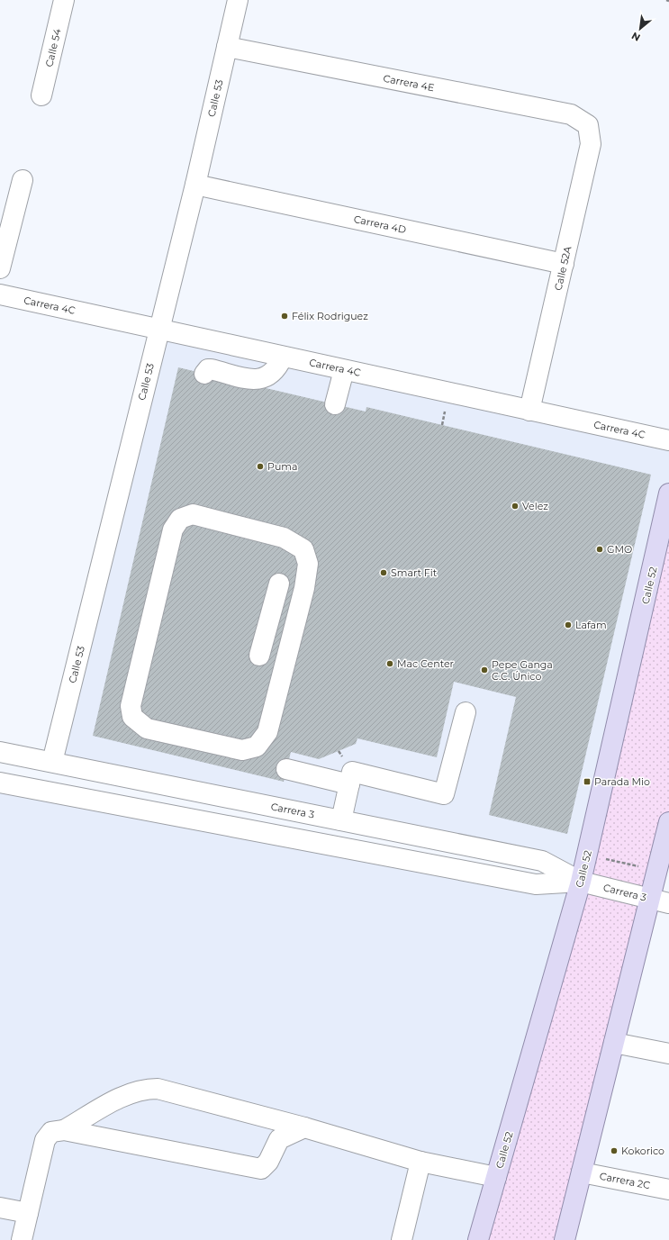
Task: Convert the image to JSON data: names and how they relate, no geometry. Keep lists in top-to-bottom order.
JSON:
{
  "streets": {
    "main road": ["Calle 52"],
    "street": [
      "Calle 54",
      "Carrera 4E",
      "Calle 53",
      "Carrera 4D",
      "Calle 52A",
      "Carrera 4C",
      "Carrera 3",
      "Carrera 2C"
    ]
  },
  "crossings": [
    ["Carrera 4E", "Calle 53"],
    ["Carrera 4E", "Calle 52A"],
    ["Calle 53", "Carrera 4D"],
    ["Calle 53", "Carrera 4C"],
    ["Calle 53", "Carrera 3"],
    ["Carrera 4D", "Calle 52A"],
    ["Calle 52A", "Carrera 4C"],
    ["Calle 52", "Carrera 3"]
  ],
  "places": {
    "other": [
      "Félix Rodriguez",
      "Puma",
      "Velez",
      "GMO",
      "Smart Fit",
      "Lafam",
      "Mac Center",
      "Pepe Ganga C.C. Único",
      "Kokorico"
    ],
    "transit": ["Parada Mio"]
  },
  "north": "bottom left"
}
